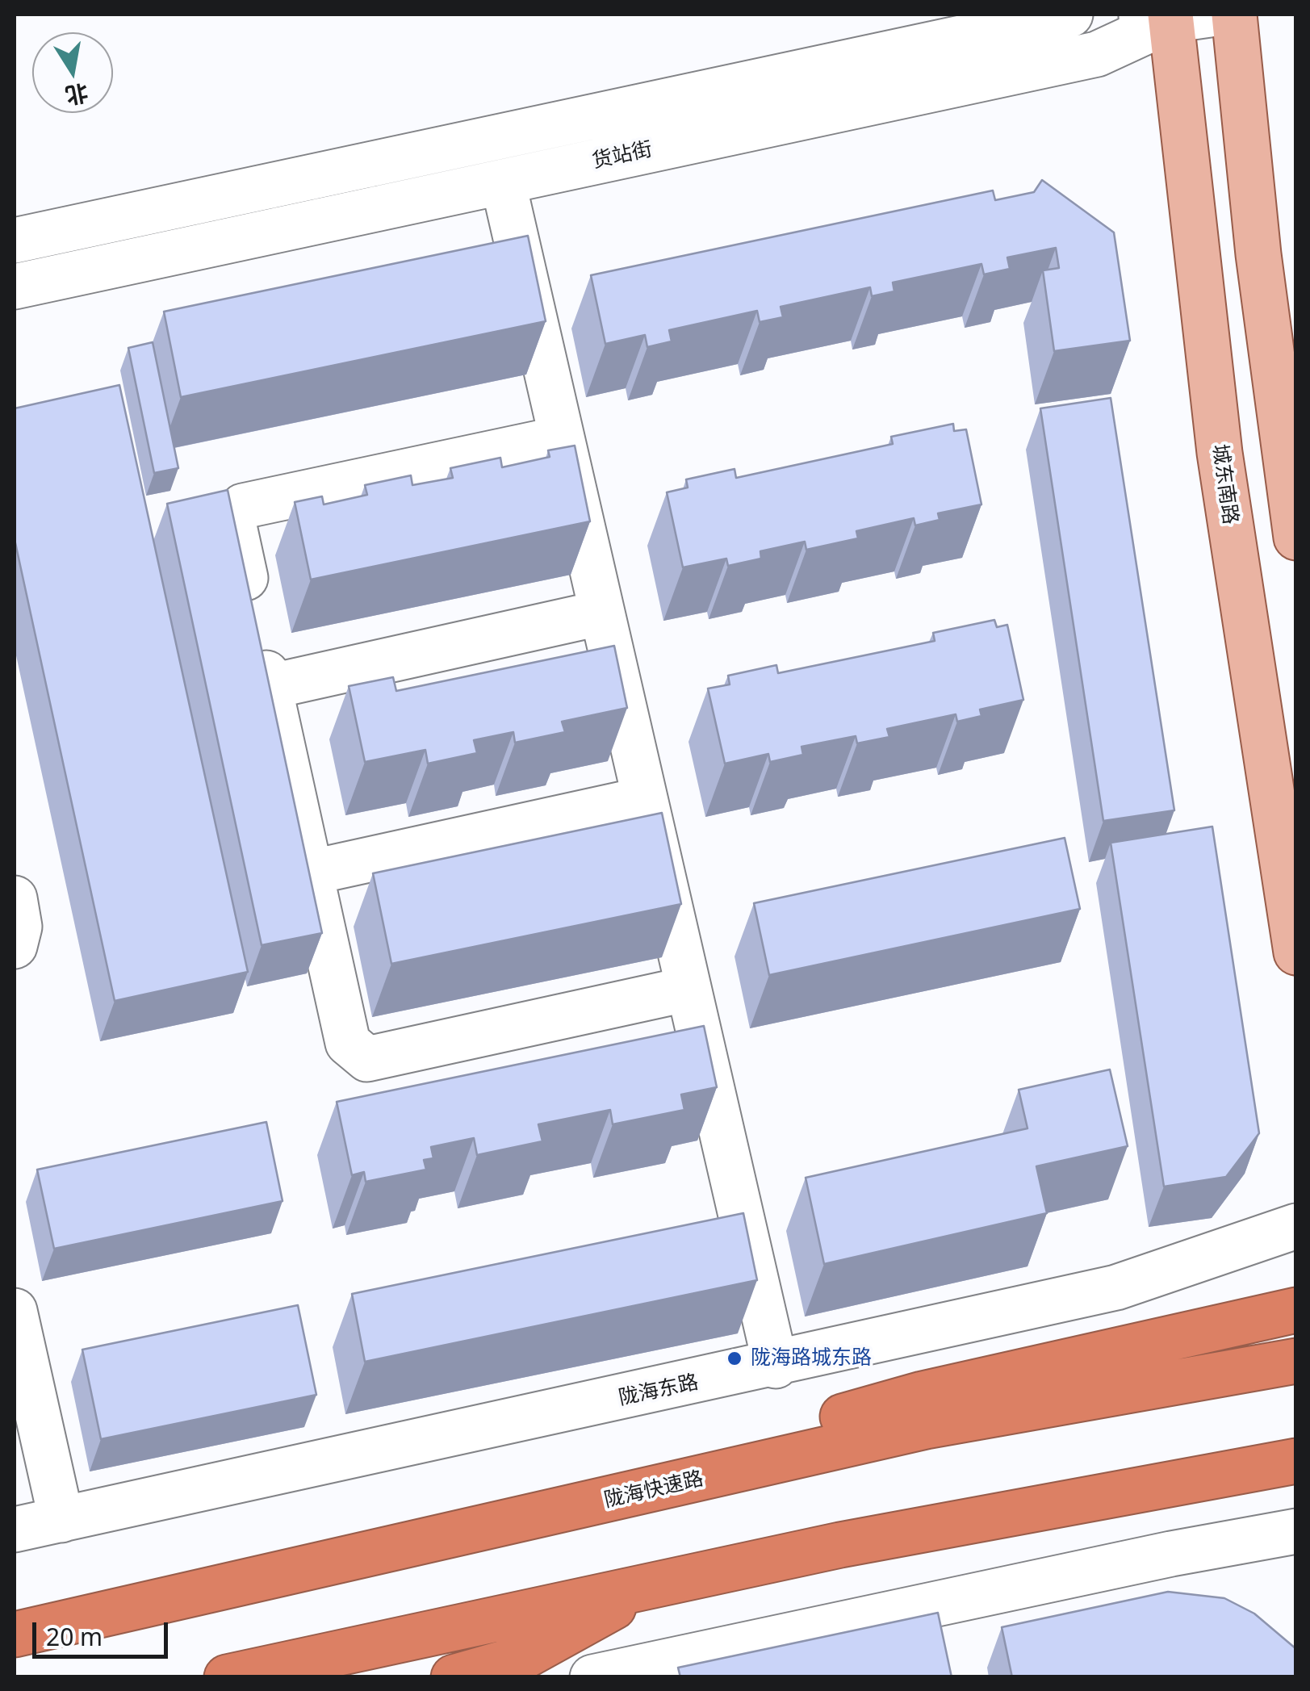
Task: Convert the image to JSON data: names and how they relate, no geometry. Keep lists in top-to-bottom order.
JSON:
{
  "streets": {
    "highway": ["陇海快速路"],
    "main road": ["城东南路"],
    "street": ["货站街", "陇海东路"]
  },
  "crossings": [
    ["货站街", "城东南路"]
  ],
  "places": ["陇海路城东路"],
  "scale_bar": "20 m",
  "north": "bottom"
}
